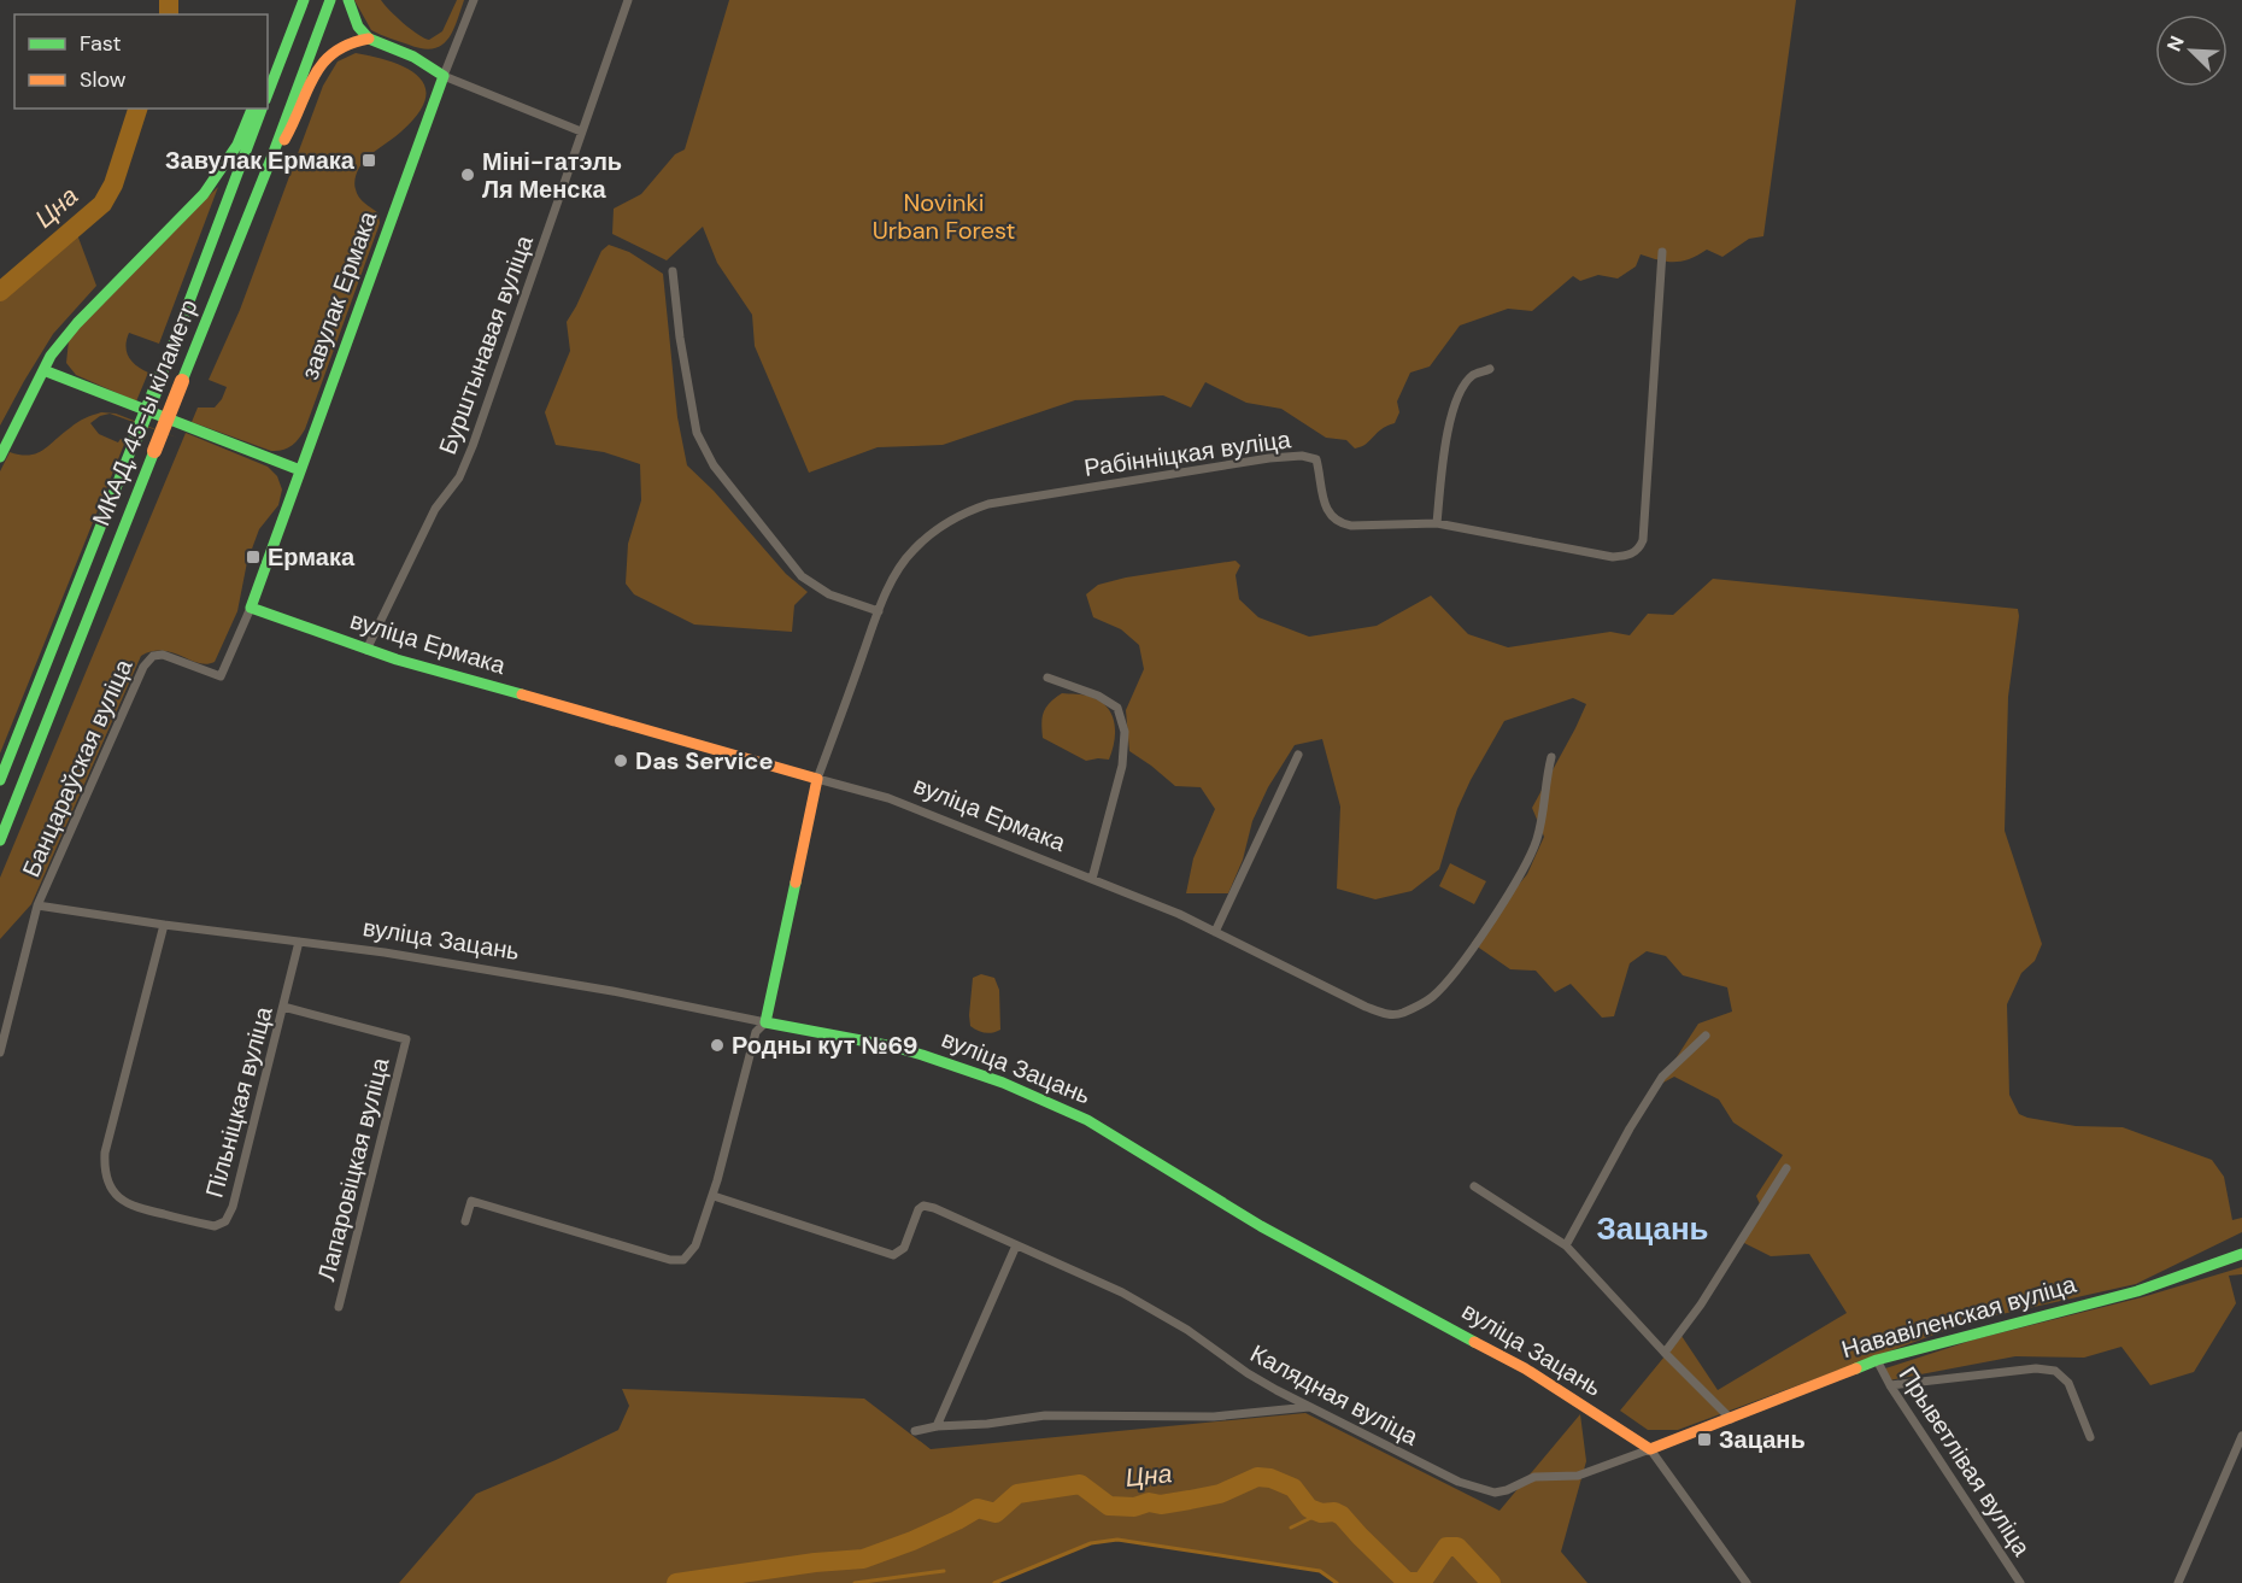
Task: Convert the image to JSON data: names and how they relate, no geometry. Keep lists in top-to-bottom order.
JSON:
{
  "streets": {
    "main road": [
      "завулак Ермака",
      "МКАД, 45-ы кіламетр",
      "вуліца Ермака",
      "вуліца Зацань",
      "Нававіленская вуліца"
    ],
    "street": [
      "Бурштынавая вуліца",
      "Рабінніцкая вуліца",
      "Банцараўская вуліца",
      "Пільніцкая вуліца",
      "Лапаровіцкая вуліца",
      "Калядная вуліца",
      "Прыветлівая вуліца"
    ]
  },
  "crossings": [
    ["завулак Ермака", "вуліца Ермака"],
    ["завулак Ермака", "Банцараўская вуліца"],
    ["Бурштынавая вуліца", "вуліца Ермака"],
    ["Рабінніцкая вуліца", "вуліца Ермака"],
    ["вуліца Ермака", "Банцараўская вуліца"],
    ["Банцараўская вуліца", "вуліца Зацань"],
    ["вуліца Зацань", "Пільніцкая вуліца"],
    ["вуліца Зацань", "Нававіленская вуліца"],
    ["вуліца Зацань", "Калядная вуліца"],
    ["Пільніцкая вуліца", "Лапаровіцкая вуліца"],
    ["Нававіленская вуліца", "Калядная вуліца"],
    ["Нававіленская вуліца", "Прыветлівая вуліца"]
  ],
  "districts": ["Зацань"],
  "water": ["Цна"],
  "parks": ["Novinki Urban Forest"],
  "places": {
    "transit": ["Завулак Ермака", "Ермака", "Зацань"],
    "other": ["Міні-гатэль Ля Менска", "Das Service", "Родны кут №69"]
  },
  "legend": ["Fast", "Slow"],
  "north": "top left"
}
